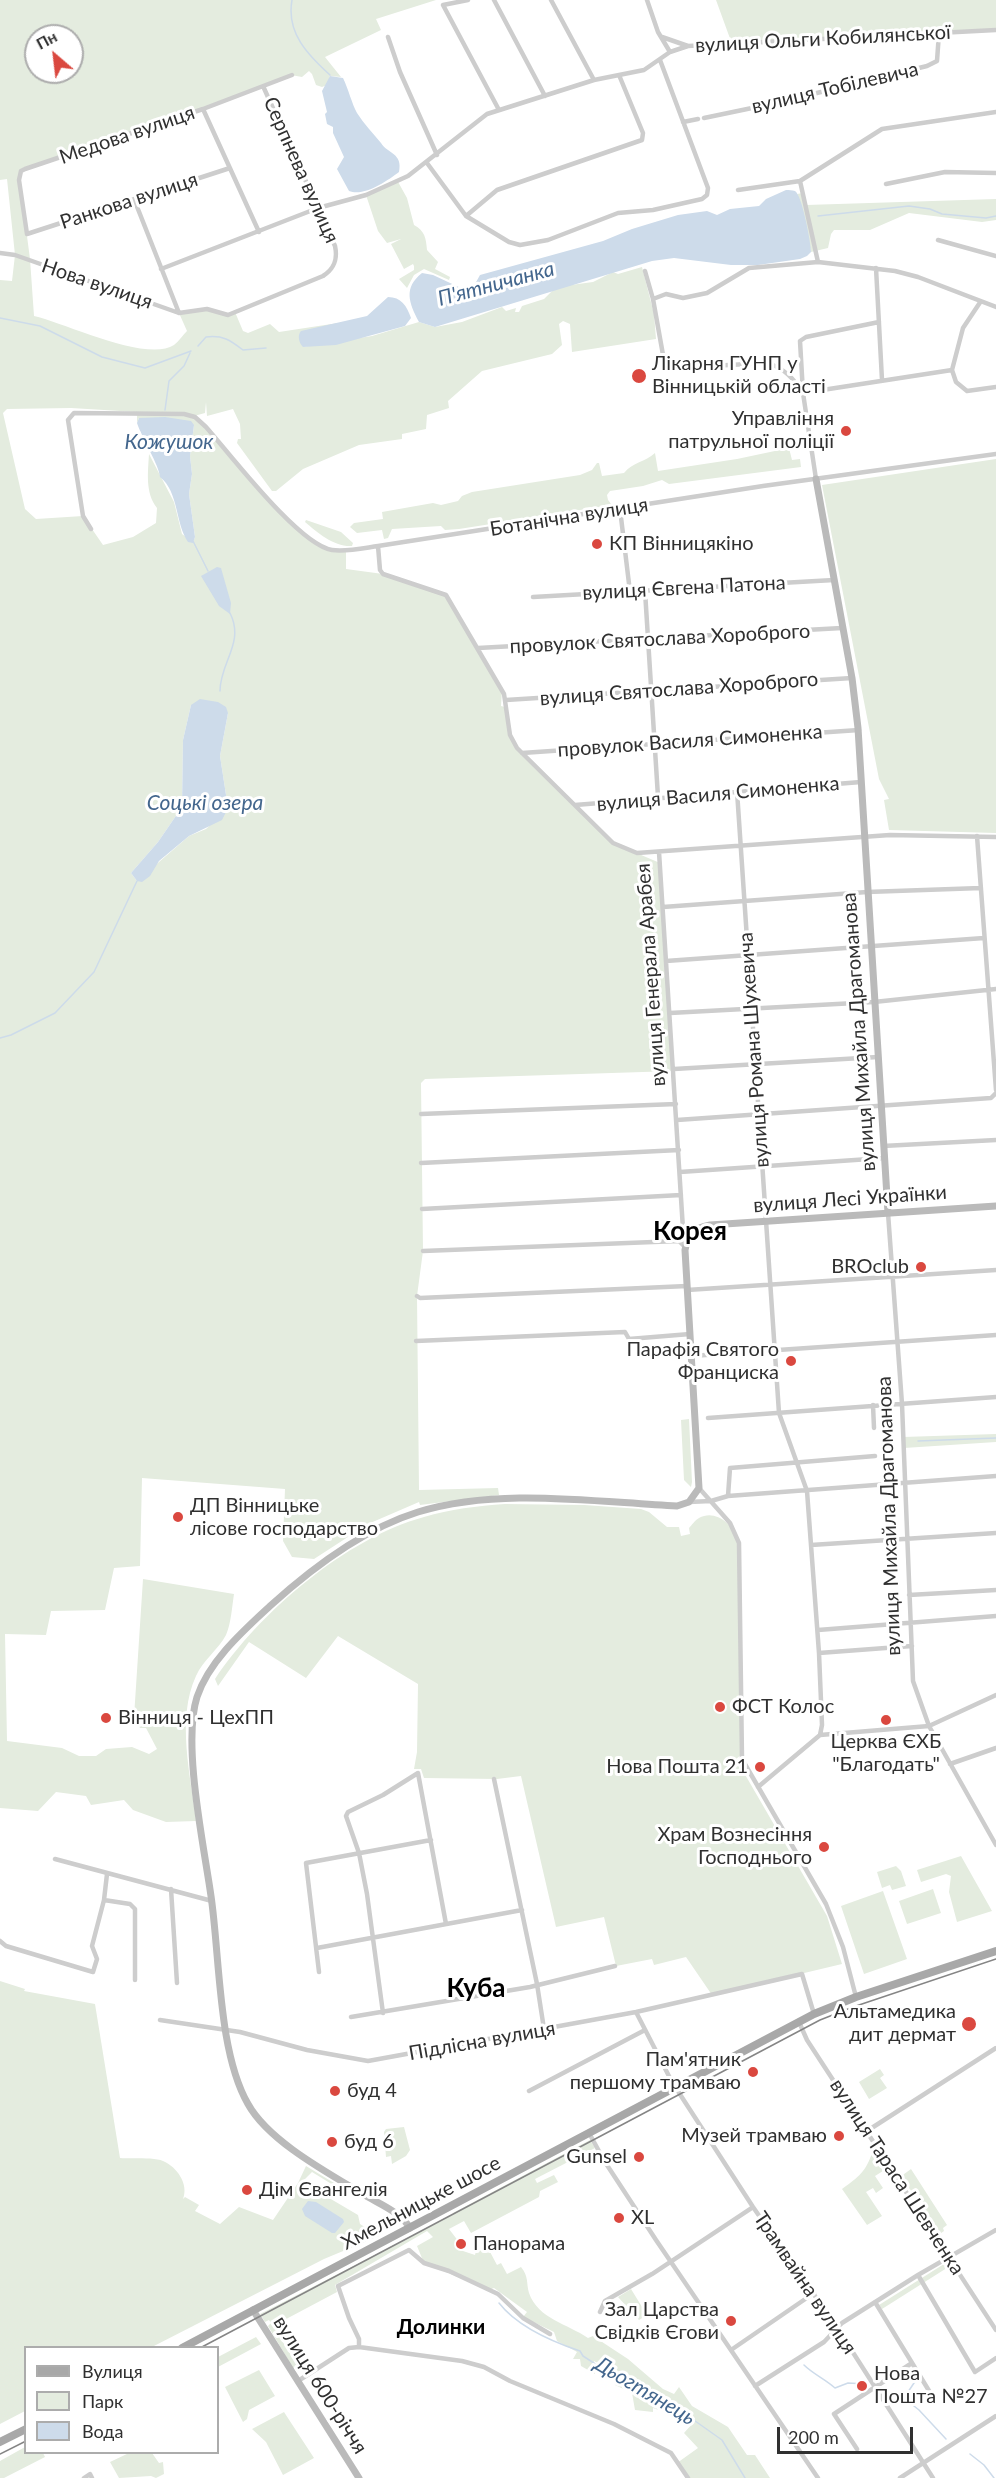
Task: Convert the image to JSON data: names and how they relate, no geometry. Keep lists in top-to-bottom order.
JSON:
{
  "streets": {
    "main road": [
      "вулиця Михайла Драгоманова",
      "вулиця Лесі Українки",
      "Хмельницьке шосе",
      "вулиця 600-річчя"
    ],
    "street": [
      "вулиця Ольги Кобилянської",
      "вулиця Тобілевича",
      "Медова вулиця",
      "Серпнева вулиця",
      "Ранкова вулиця",
      "Нова вулиця",
      "Ботанічна вулиця",
      "вулиця Євгена Патона",
      "провулок Святослава Хороброго",
      "вулиця Святослава Хороброго",
      "провулок Василя Симоненка",
      "вулиця Василя Симоненка",
      "вулиця Генерала Арабея",
      "вулиця Романа Шухевича",
      "Підлісна вулиця",
      "вулиця Тараса Шевченка",
      "Трамвайна вулиця"
    ]
  },
  "crossings": [
    ["вулиця Ольги Кобилянської", "вулиця Тобілевича"],
    ["вулиця Ольги Кобилянської", "Серпнева вулиця"],
    ["Медова вулиця", "Серпнева вулиця"],
    ["Медова вулиця", "Ранкова вулиця"],
    ["Серпнева вулиця", "Нова вулиця"],
    ["Ботанічна вулиця", "вулиця Генерала Арабея"],
    ["Ботанічна вулиця", "вулиця Михайла Драгоманова"],
    ["вулиця Євгена Патона", "вулиця Михайла Драгоманова"],
    ["провулок Святослава Хороброго", "вулиця Генерала Арабея"],
    ["провулок Святослава Хороброго", "вулиця Михайла Драгоманова"],
    ["вулиця Святослава Хороброго", "вулиця Генерала Арабея"],
    ["вулиця Святослава Хороброго", "вулиця Михайла Драгоманова"],
    ["провулок Василя Симоненка", "вулиця Генерала Арабея"],
    ["провулок Василя Симоненка", "вулиця Михайла Драгоманова"],
    ["вулиця Василя Симоненка", "вулиця Генерала Арабея"],
    ["вулиця Василя Симоненка", "вулиця Михайла Драгоманова"],
    ["вулиця Василя Симоненка", "вулиця Романа Шухевича"],
    ["вулиця Михайла Драгоманова", "вулиця Лесі Українки"],
    ["вулиця Романа Шухевича", "вулиця Лесі Українки"],
    ["Підлісна вулиця", "Хмельницьке шосе"],
    ["вулиця Тараса Шевченка", "Хмельницьке шосе"],
    ["Хмельницьке шосе", "Трамвайна вулиця"],
    ["Хмельницьке шосе", "вулиця 600-річчя"]
  ],
  "districts": ["Корея", "Куба", "Долинки"],
  "water": [
    "П'ятничанка",
    "Кожушок",
    "Соцькі озера",
    "Дьогтянець"
  ],
  "places": [
    "Лікарня ГУНП у Вінницькій області",
    "Управління патрульної поліції",
    "КП Вінницякіно",
    "BROclub",
    "Парафія Святого Франциска",
    "ДП Вінницьке лісове господарство",
    "ФСТ Колос",
    "Вінниця - ЦехПП",
    "Церква ЄХБ \"Благодать\"",
    "Нова Пошта 21",
    "Храм Вознесіння Господнього",
    "Альтамедика дит дермат",
    "Пам'ятник першому трамваю",
    "буд 4",
    "Музей трамваю",
    "буд 6",
    "Gunsel",
    "Дім Євангелія",
    "XL",
    "Панорама",
    "Зал Царства Свідків Єгови",
    "Нова Пошта №27"
  ],
  "legend": ["Вулиця", "Парк", "Вода"],
  "scale_bar": "200 m",
  "north": "top left"
}
